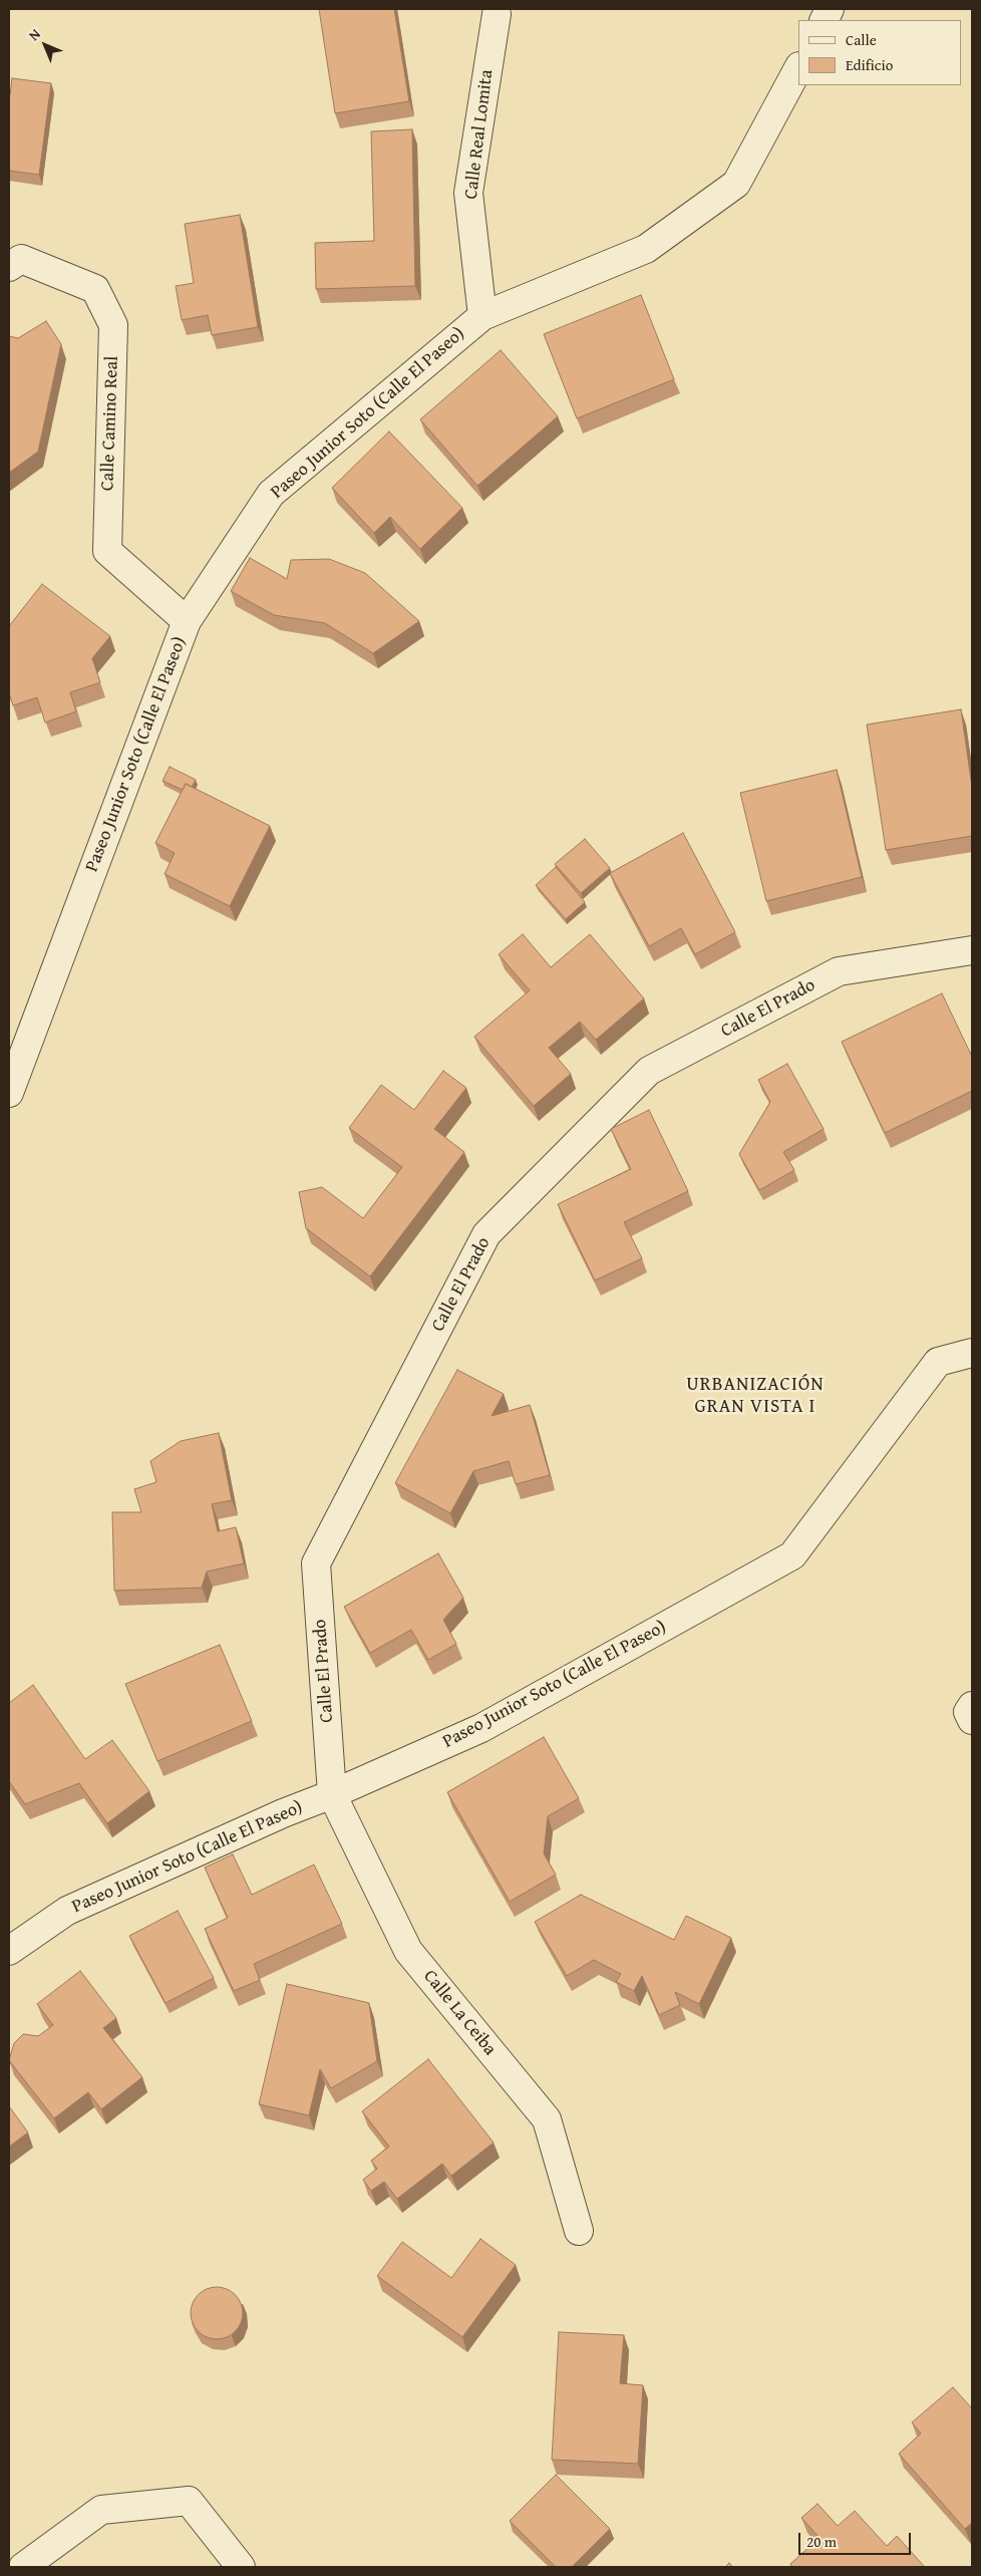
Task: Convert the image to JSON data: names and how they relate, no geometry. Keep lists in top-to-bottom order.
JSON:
{
  "streets": {
    "street": [
      "Calle Real Lomita",
      "Paseo Junior Soto (Calle El Paseo)",
      "Calle Camino Real",
      "Calle El Prado",
      "Calle La Ceiba"
    ]
  },
  "crossings": [
    ["Calle Real Lomita", "Paseo Junior Soto (Calle El Paseo)"],
    ["Paseo Junior Soto (Calle El Paseo)", "Calle Camino Real"],
    ["Paseo Junior Soto (Calle El Paseo)", "Calle El Prado"],
    ["Paseo Junior Soto (Calle El Paseo)", "Calle La Ceiba"],
    ["Calle El Prado", "Calle La Ceiba"]
  ],
  "districts": ["URBANIZACIÓN GRAN VISTA I"],
  "legend": ["Calle", "Edificio"],
  "scale_bar": "20 m",
  "north": "top left"
}
